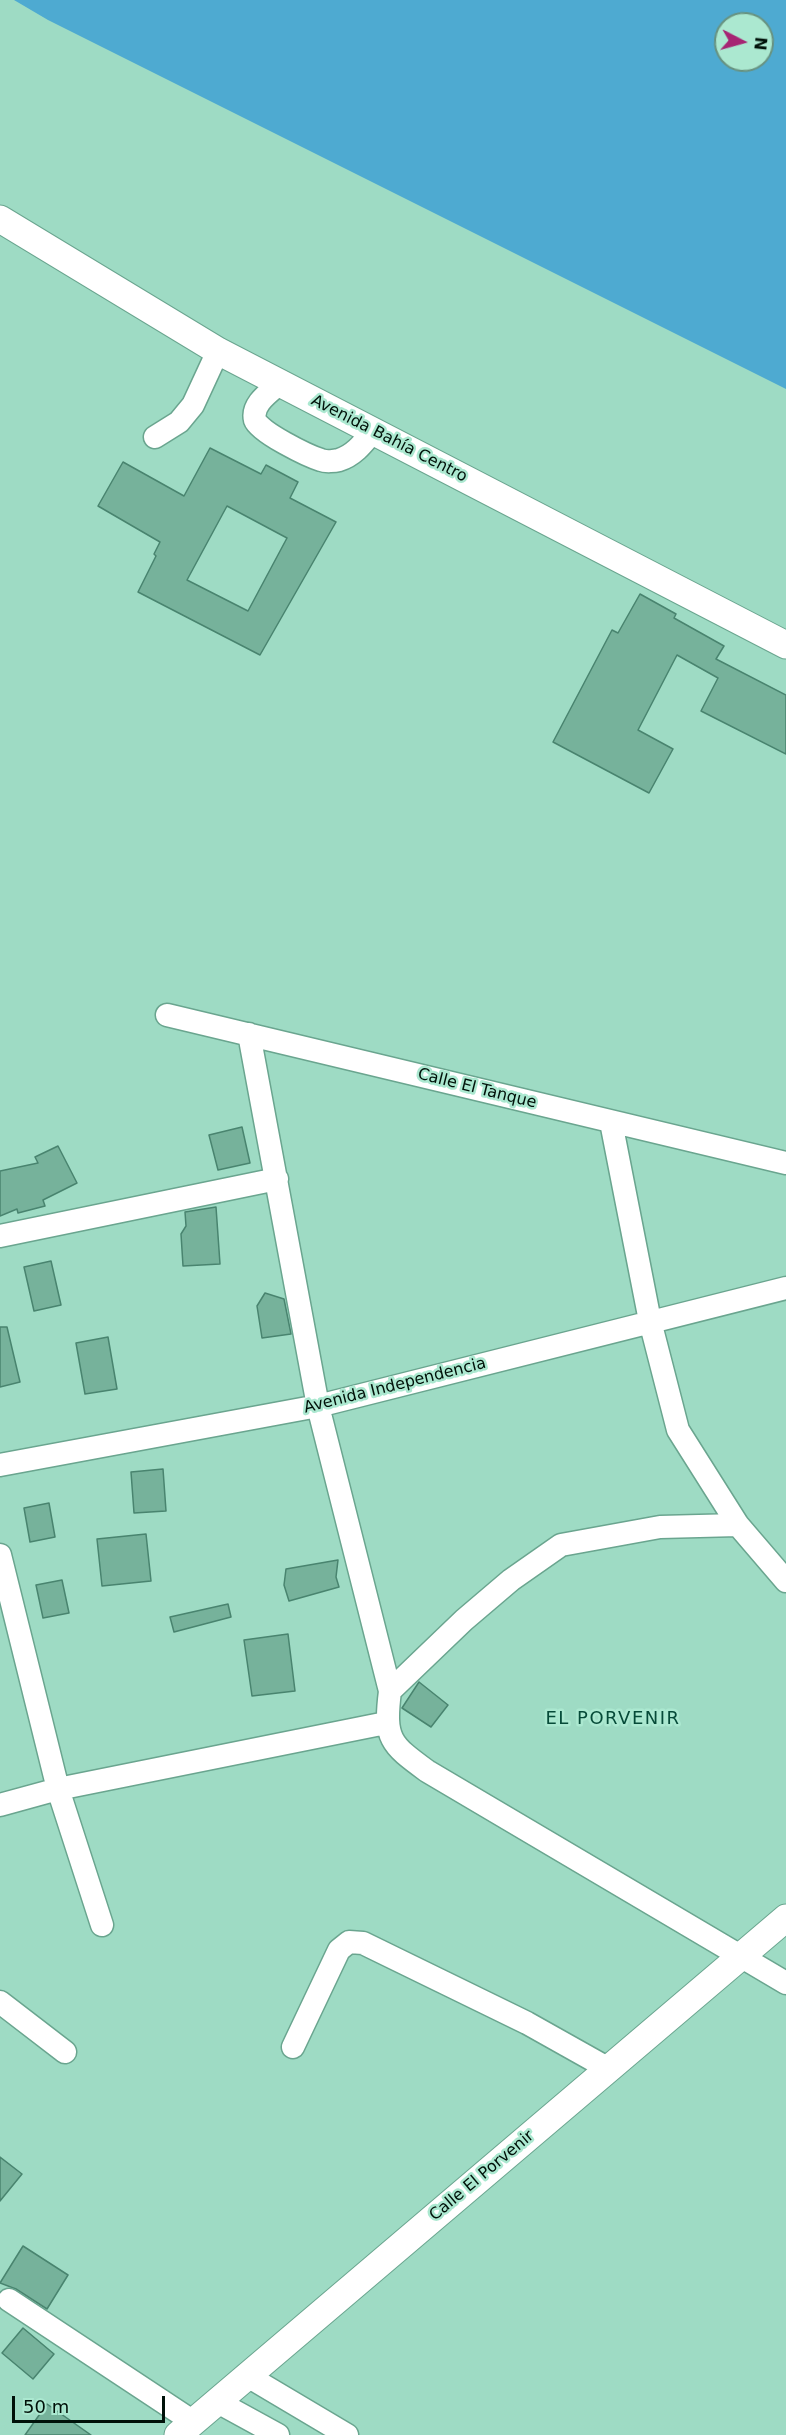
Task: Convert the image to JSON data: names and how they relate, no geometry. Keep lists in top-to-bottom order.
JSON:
{
  "streets": {
    "main road": ["Avenida Bahía Centro", "Calle El Porvenir"],
    "street": ["Calle El Tanque", "Avenida Independencia"]
  },
  "districts": ["EL PORVENIR"],
  "scale_bar": "50 m",
  "north": "right"
}
